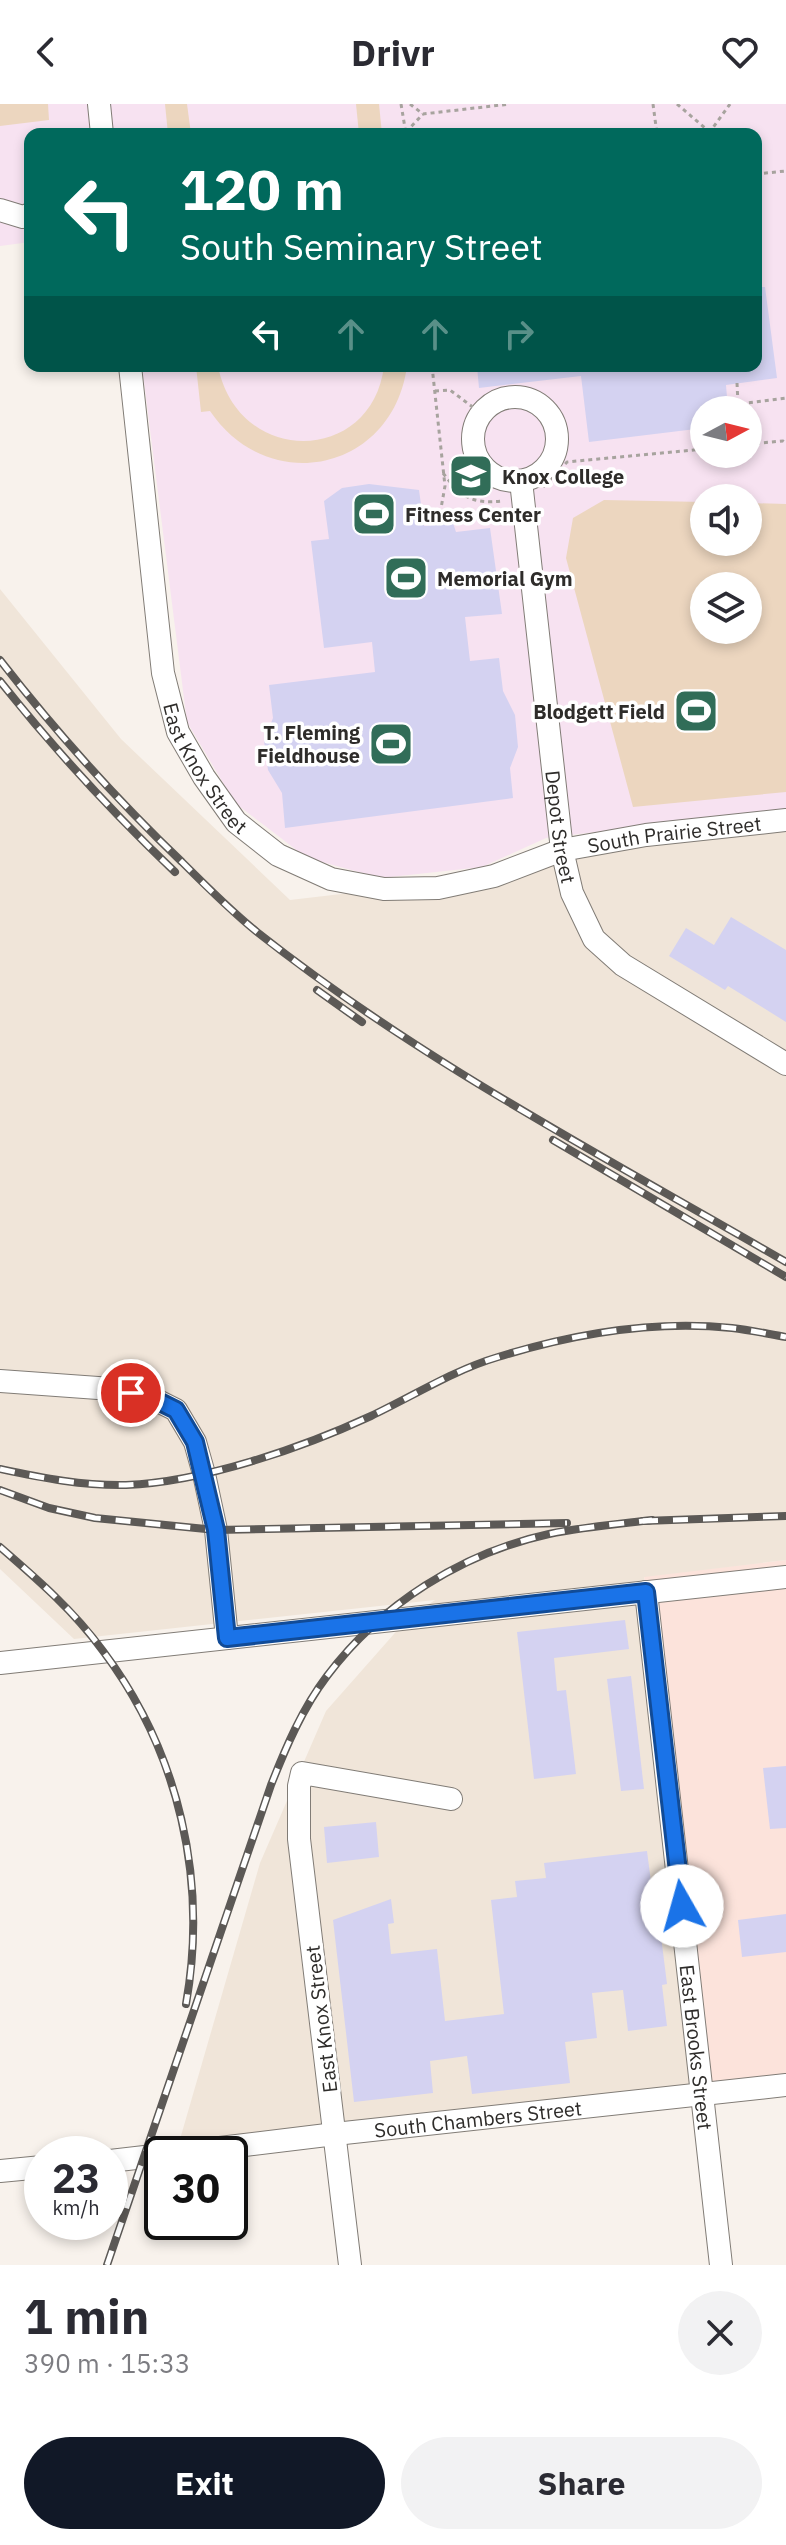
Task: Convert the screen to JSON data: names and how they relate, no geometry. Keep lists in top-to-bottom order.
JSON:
{
  "streets": {
    "street": [
      "East Knox Street",
      "Depot Street",
      "South Prairie Street",
      "East Brooks Street",
      "South Chambers Street"
    ]
  },
  "crossings": [
    ["East Knox Street", "Depot Street"],
    ["East Knox Street", "South Prairie Street"],
    ["East Knox Street", "South Chambers Street"],
    ["Depot Street", "South Prairie Street"],
    ["East Brooks Street", "South Chambers Street"]
  ],
  "places": {
    "school or university": ["Knox College"],
    "sports": [
      "Fitness Center",
      "Memorial Gym",
      "Blodgett Field",
      "T. Fleming Fieldhouse"
    ]
  },
  "north": "right",
  "page": {
    "header": "Drivr",
    "turn": ["120 m", "South Seminary Street"],
    "speed": "23 km/h",
    "limit": "30",
    "heading": ["1 min", "390 m · 15:33"],
    "buttons": ["Exit", "Share"]
  }
}
